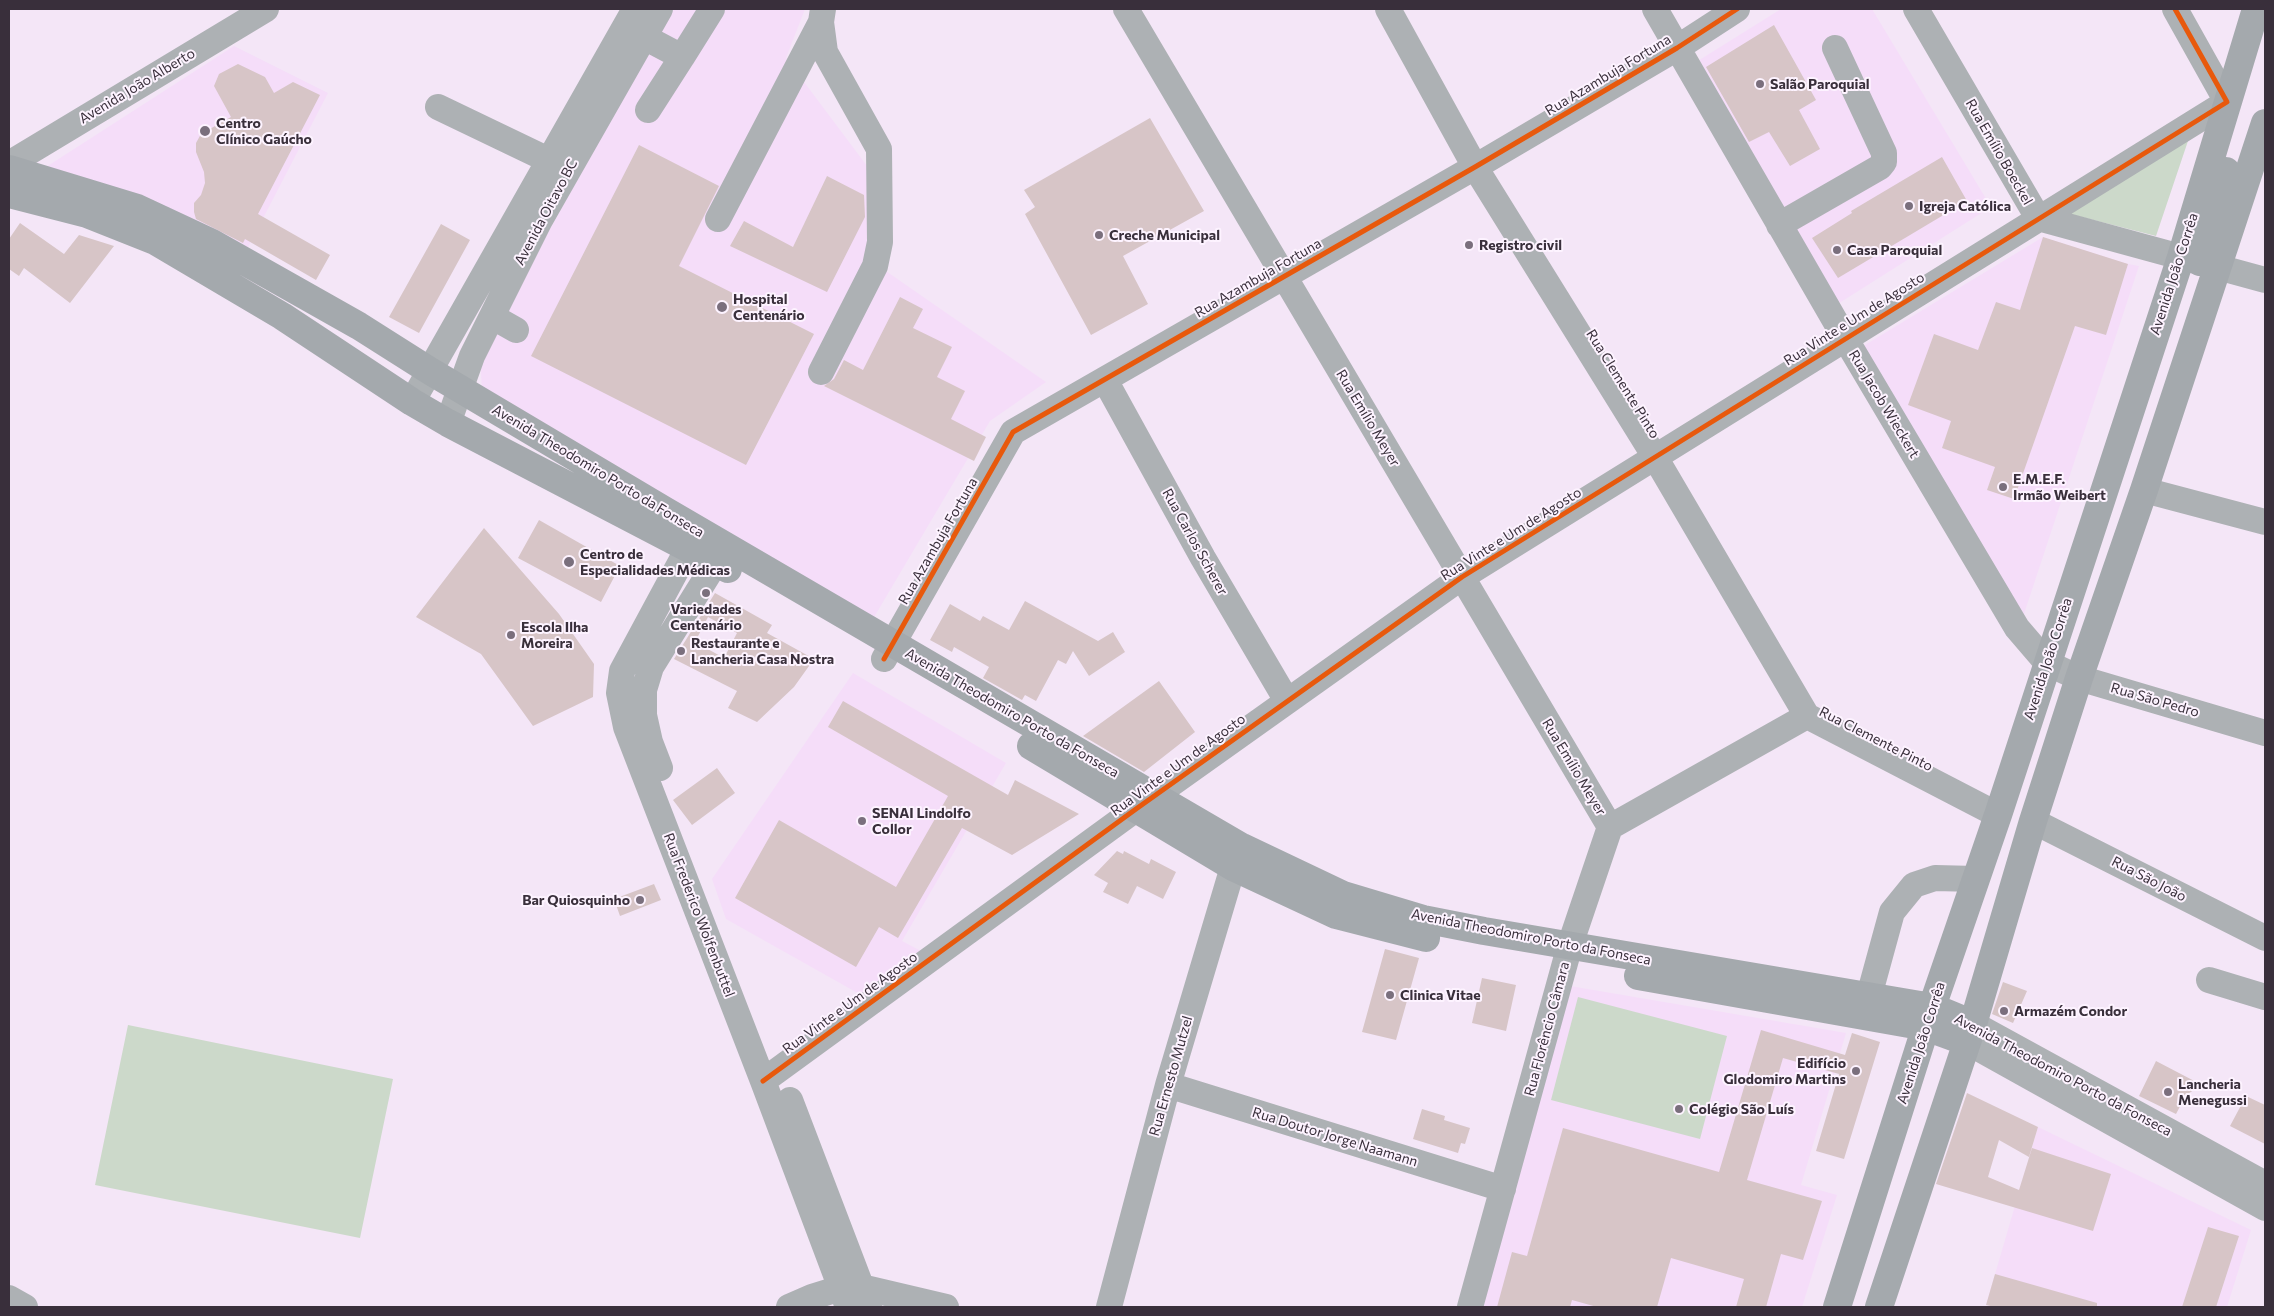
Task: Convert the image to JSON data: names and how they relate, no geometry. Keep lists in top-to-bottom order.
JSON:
{
  "streets": {
    "main road": ["Avenida João Corrêa", "Avenida Theodomiro Porto da Fonseca"],
    "street": [
      "Rua Azambuja Fortuna",
      "Avenida João Alberto",
      "Rua Emílio Boeckel",
      "Avenida Oitavo BC",
      "Rua Vinte e Um de Agosto",
      "Rua Clemente Pinto",
      "Rua Jacob Wieckert",
      "Rua Emílio Meyer",
      "Rua Carlos Scherer",
      "Rua São Pedro",
      "Rua São João",
      "Rua Frederico Wolfenbuttel",
      "Rua Florêncio Câmara",
      "Rua Ernesto Mutzel",
      "Rua Doutor Jorge Naamann"
    ]
  },
  "crossings": [
    ["Rua Azambuja Fortuna", "Rua Clemente Pinto"],
    ["Rua Azambuja Fortuna", "Rua Jacob Wieckert"],
    ["Rua Azambuja Fortuna", "Rua Emílio Meyer"],
    ["Rua Azambuja Fortuna", "Avenida Theodomiro Porto da Fonseca"],
    ["Rua Azambuja Fortuna", "Rua Carlos Scherer"],
    ["Rua Emílio Boeckel", "Avenida João Corrêa"],
    ["Rua Emílio Boeckel", "Rua Vinte e Um de Agosto"],
    ["Avenida Oitavo BC", "Avenida Theodomiro Porto da Fonseca"],
    ["Avenida João Corrêa", "Rua Vinte e Um de Agosto"],
    ["Avenida João Corrêa", "Rua Clemente Pinto"],
    ["Avenida João Corrêa", "Rua Jacob Wieckert"],
    ["Avenida João Corrêa", "Avenida Theodomiro Porto da Fonseca"],
    ["Avenida João Corrêa", "Rua São Pedro"],
    ["Avenida João Corrêa", "Rua São João"],
    ["Rua Vinte e Um de Agosto", "Rua Clemente Pinto"],
    ["Rua Vinte e Um de Agosto", "Rua Jacob Wieckert"],
    ["Rua Vinte e Um de Agosto", "Rua Emílio Meyer"],
    ["Rua Vinte e Um de Agosto", "Avenida Theodomiro Porto da Fonseca"],
    ["Rua Vinte e Um de Agosto", "Rua Carlos Scherer"],
    ["Rua Vinte e Um de Agosto", "Rua Frederico Wolfenbuttel"],
    ["Rua Jacob Wieckert", "Rua São Pedro"],
    ["Rua Emílio Meyer", "Rua Florêncio Câmara"],
    ["Avenida Theodomiro Porto da Fonseca", "Rua Frederico Wolfenbuttel"],
    ["Avenida Theodomiro Porto da Fonseca", "Rua Florêncio Câmara"],
    ["Avenida Theodomiro Porto da Fonseca", "Rua Ernesto Mutzel"],
    ["Rua Florêncio Câmara", "Rua Doutor Jorge Naamann"],
    ["Rua Ernesto Mutzel", "Rua Doutor Jorge Naamann"]
  ],
  "places": [
    "Salão Paroquial",
    "Centro Clínico Gaúcho",
    "Igreja Católica",
    "Creche Municipal",
    "Registro civil",
    "Casa Paroquial",
    "Hospital Centenário",
    "E.M.E.F. Irmão Weibert",
    "Centro de Especialidades Médicas",
    "Variedades Centenário",
    "Escola Ilha Moreira",
    "Restaurante e Lancheria Casa Nostra",
    "SENAI Lindolfo Collor",
    "Bar Quiosquinho",
    "Clinica Vitae",
    "Armazém Condor",
    "Edifício Glodomiro Martins",
    "Lancheria Menegussi",
    "Colégio São Luís"
  ]
}
